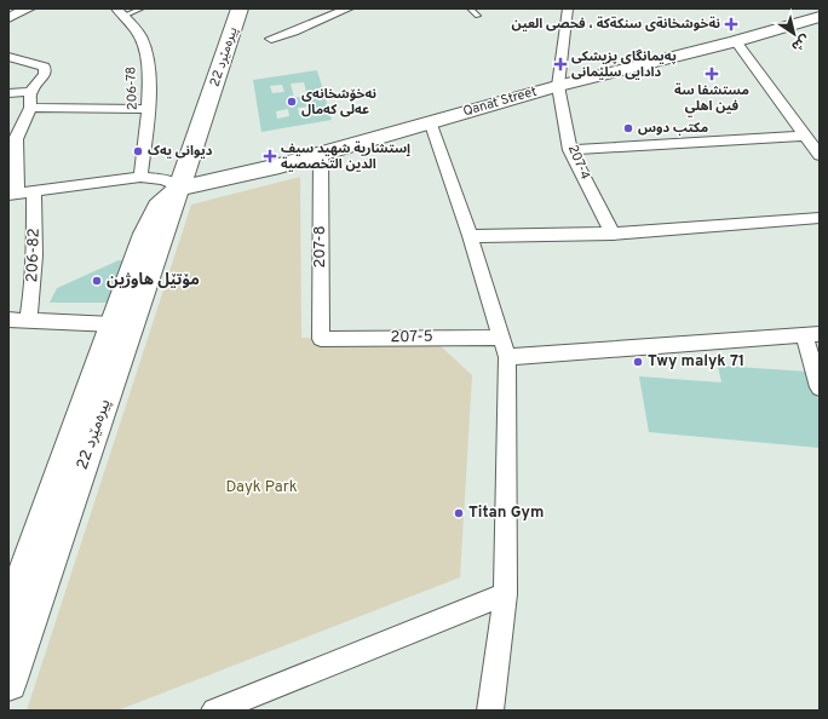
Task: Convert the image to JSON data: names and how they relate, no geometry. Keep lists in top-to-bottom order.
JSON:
{
  "streets": {
    "main road": ["22 پیرەمێرد", "Qanat Street"],
    "street": [
      "206-78",
      "207-4",
      "207-8",
      "206-82",
      "207-5"
    ]
  },
  "crossings": [
    ["22 پیرەمێرد", "Qanat Street"],
    ["Qanat Street", "207-4"],
    ["Qanat Street", "207-8"],
    ["207-8", "207-5"]
  ],
  "parks": ["Dayk Park"],
  "places": {
    "health": [
      "نةخوشخانةى سنكةكة ، فحصى العين",
      "پەیمانگای پزیشکی دادایی سلێمانی",
      "مستشفا سة فين اهلي",
      "ٳستشارية شهيد سیف الدين التخصصية"
    ],
    "other": [
      "نەخۆشخانەی عەلی کەمال",
      "مكتب دوس",
      "دیوانی یەک",
      "مۆتێل هاوژین",
      "Twy malyk 71",
      "Titan Gym"
    ]
  },
  "north": "bottom right"
}
